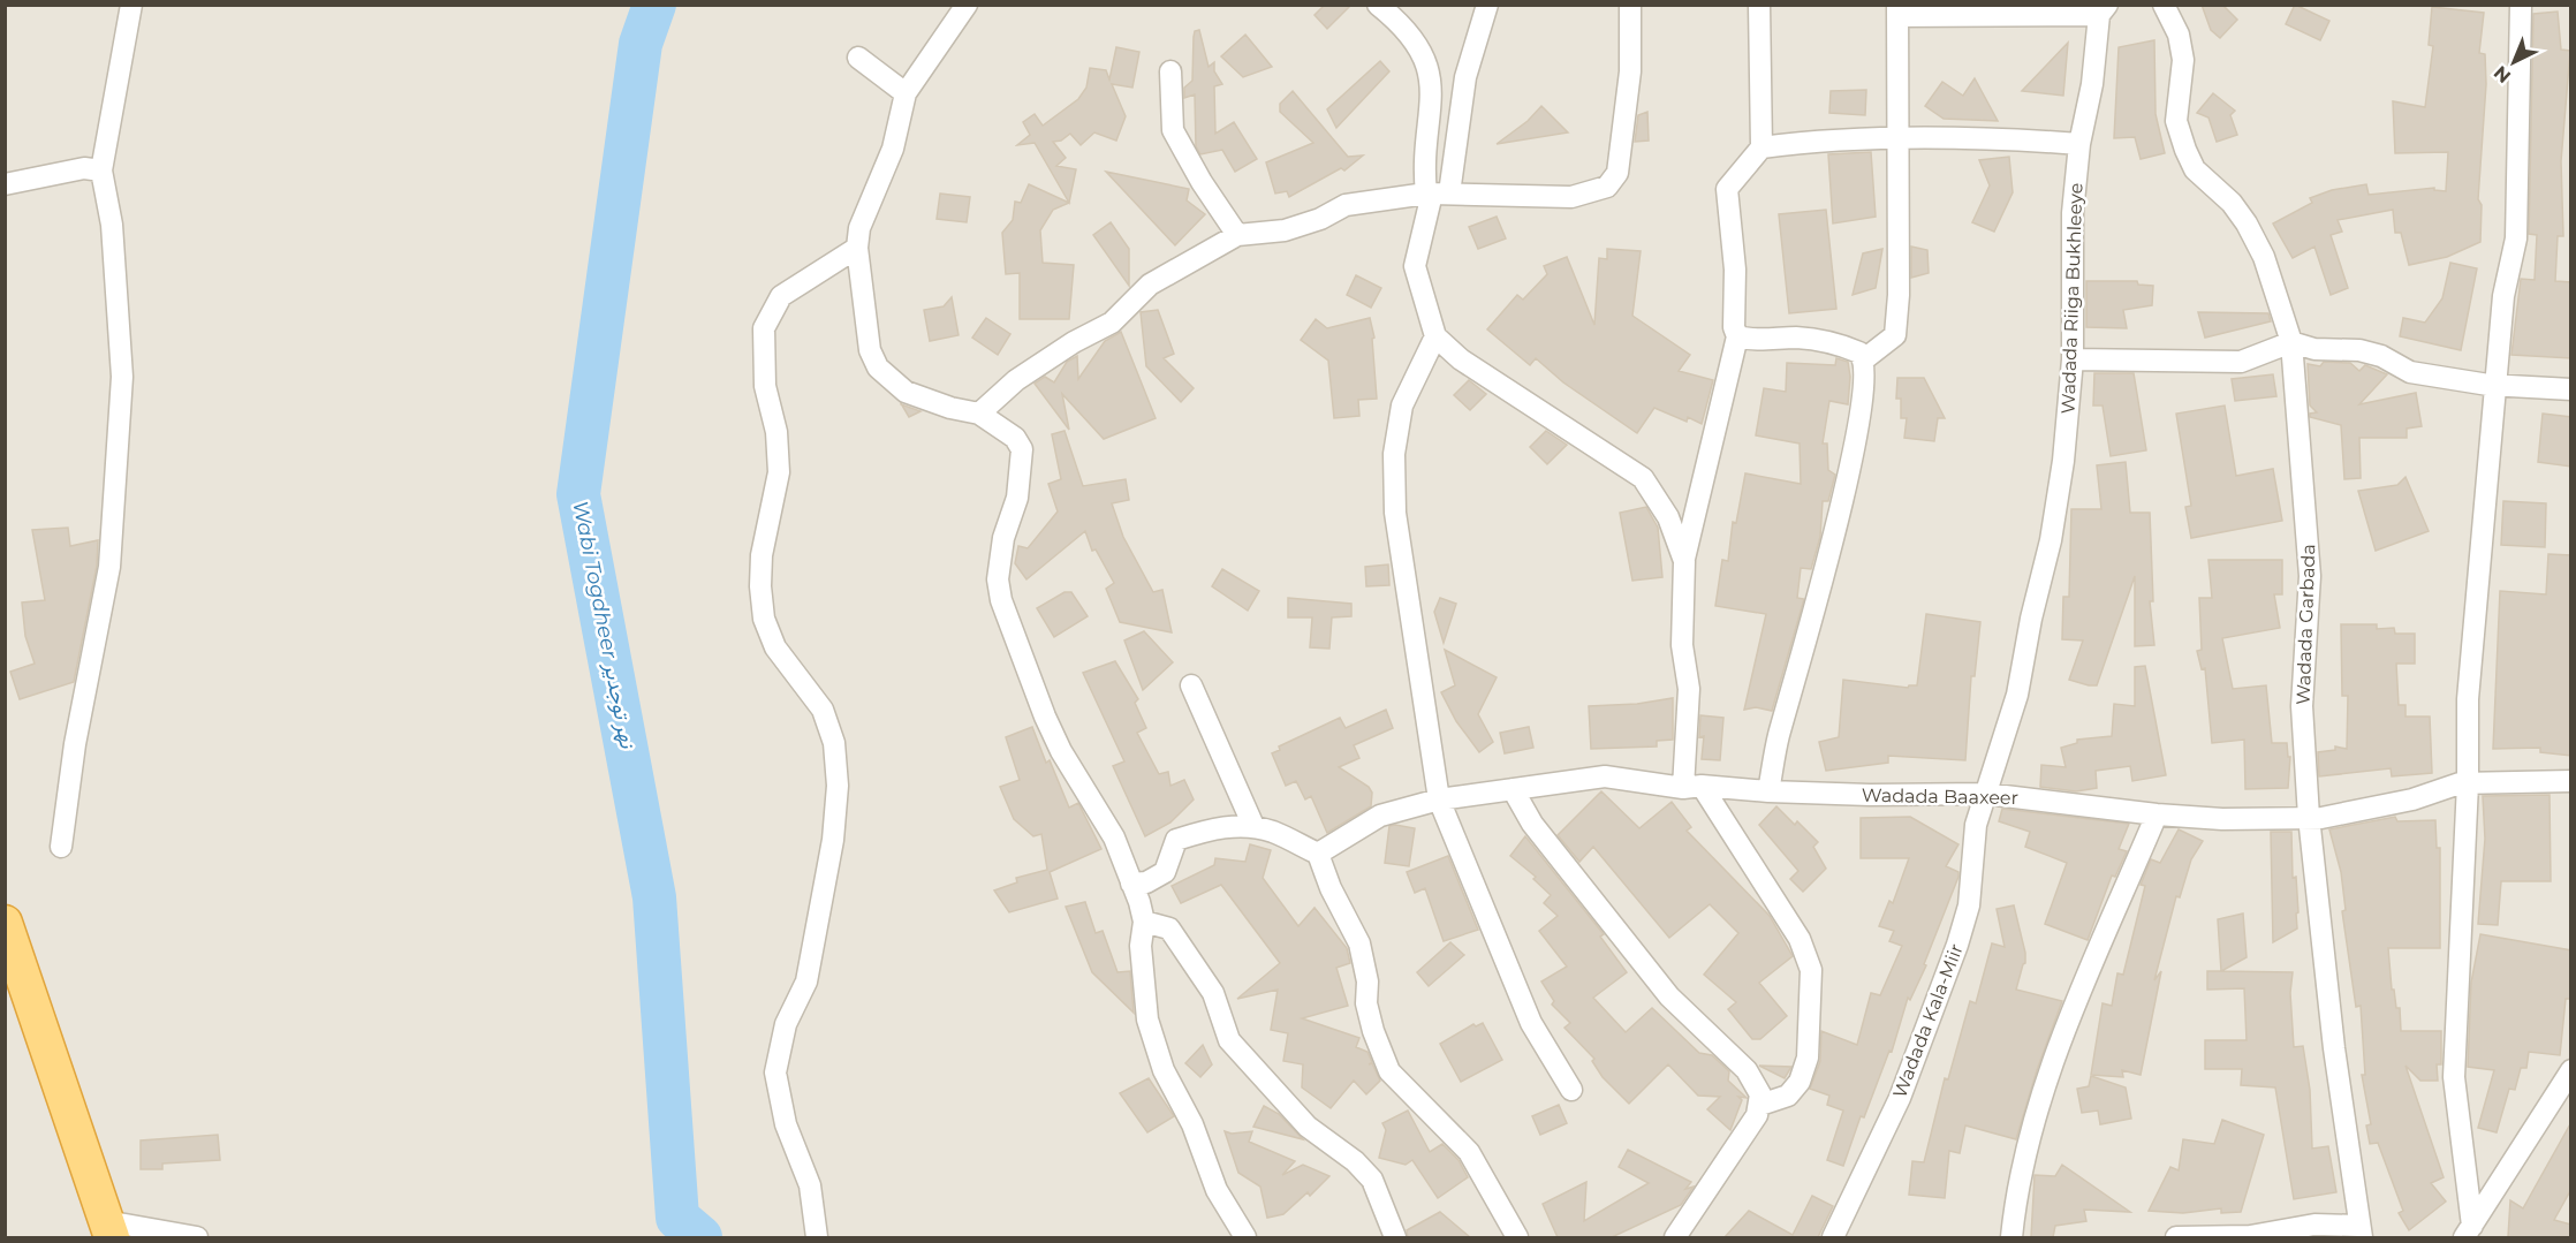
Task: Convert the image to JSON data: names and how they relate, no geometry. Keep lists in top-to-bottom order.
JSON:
{
  "streets": {
    "street": [
      "Wadada Riiga Bukhleeye",
      "Wadada Garbada",
      "Wadada Baaxeer",
      "Wadada Kala-Miir"
    ]
  },
  "crossings": [
    ["Wadada Riiga Bukhleeye", "Wadada Baaxeer"],
    ["Wadada Riiga Bukhleeye", "Wadada Kala-Miir"],
    ["Wadada Garbada", "Wadada Baaxeer"],
    ["Wadada Baaxeer", "Wadada Kala-Miir"]
  ],
  "water": ["Wabi Togdheer نهر توجدير"],
  "north": "bottom left"
}
